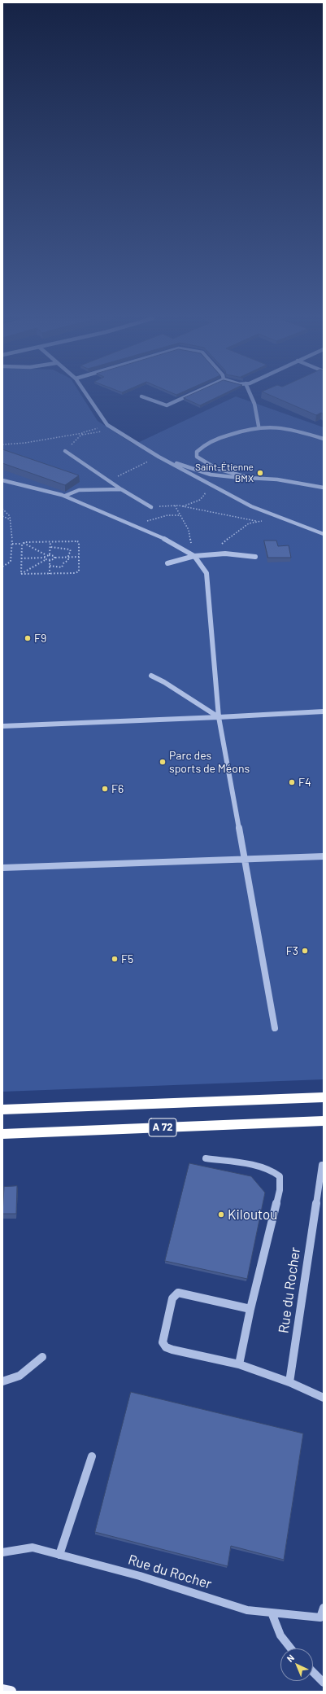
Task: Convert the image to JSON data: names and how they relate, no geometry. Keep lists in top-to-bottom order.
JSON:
{
  "streets": {
    "highway": ["A 72"],
    "street": ["Rue du Rocher"]
  },
  "places": [
    "Saint-Étienne BMX",
    "F9",
    "Parc des sports de Méons",
    "F4",
    "F6",
    "F3",
    "F5",
    "Kiloutou"
  ],
  "north": "top left"
}
